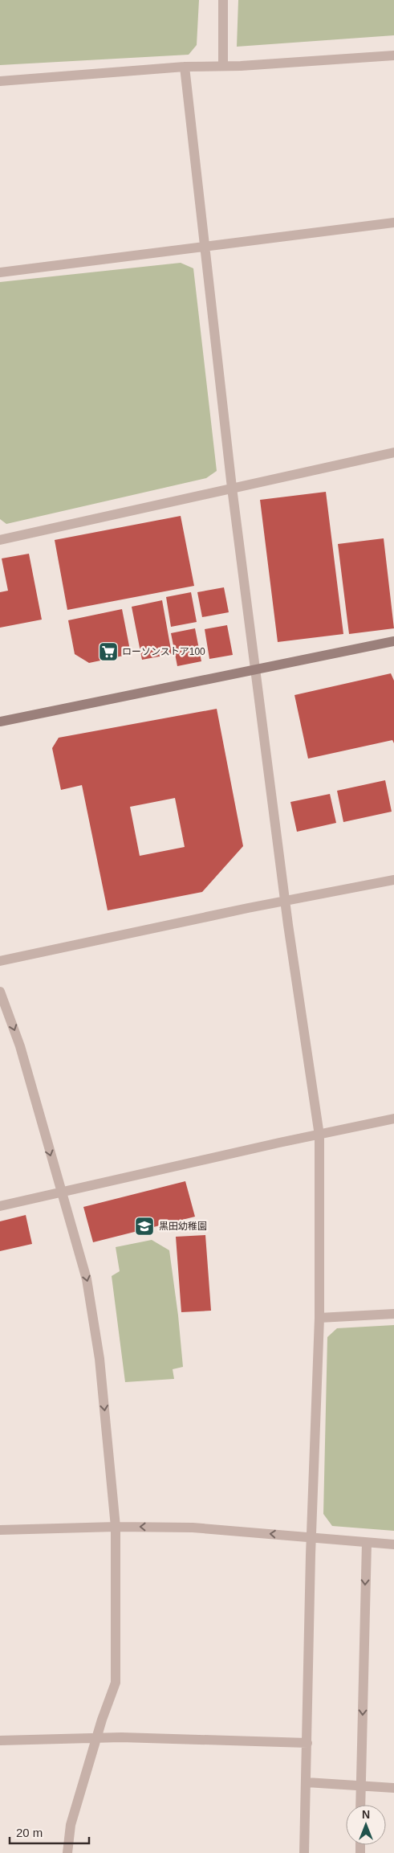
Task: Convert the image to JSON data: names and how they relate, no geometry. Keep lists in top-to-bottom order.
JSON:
{
  "places": {
    "supermarket": ["ローソンストア100"],
    "school or university": ["黒田幼稚園"]
  },
  "scale_bar": "20 m",
  "north": "top"
}
